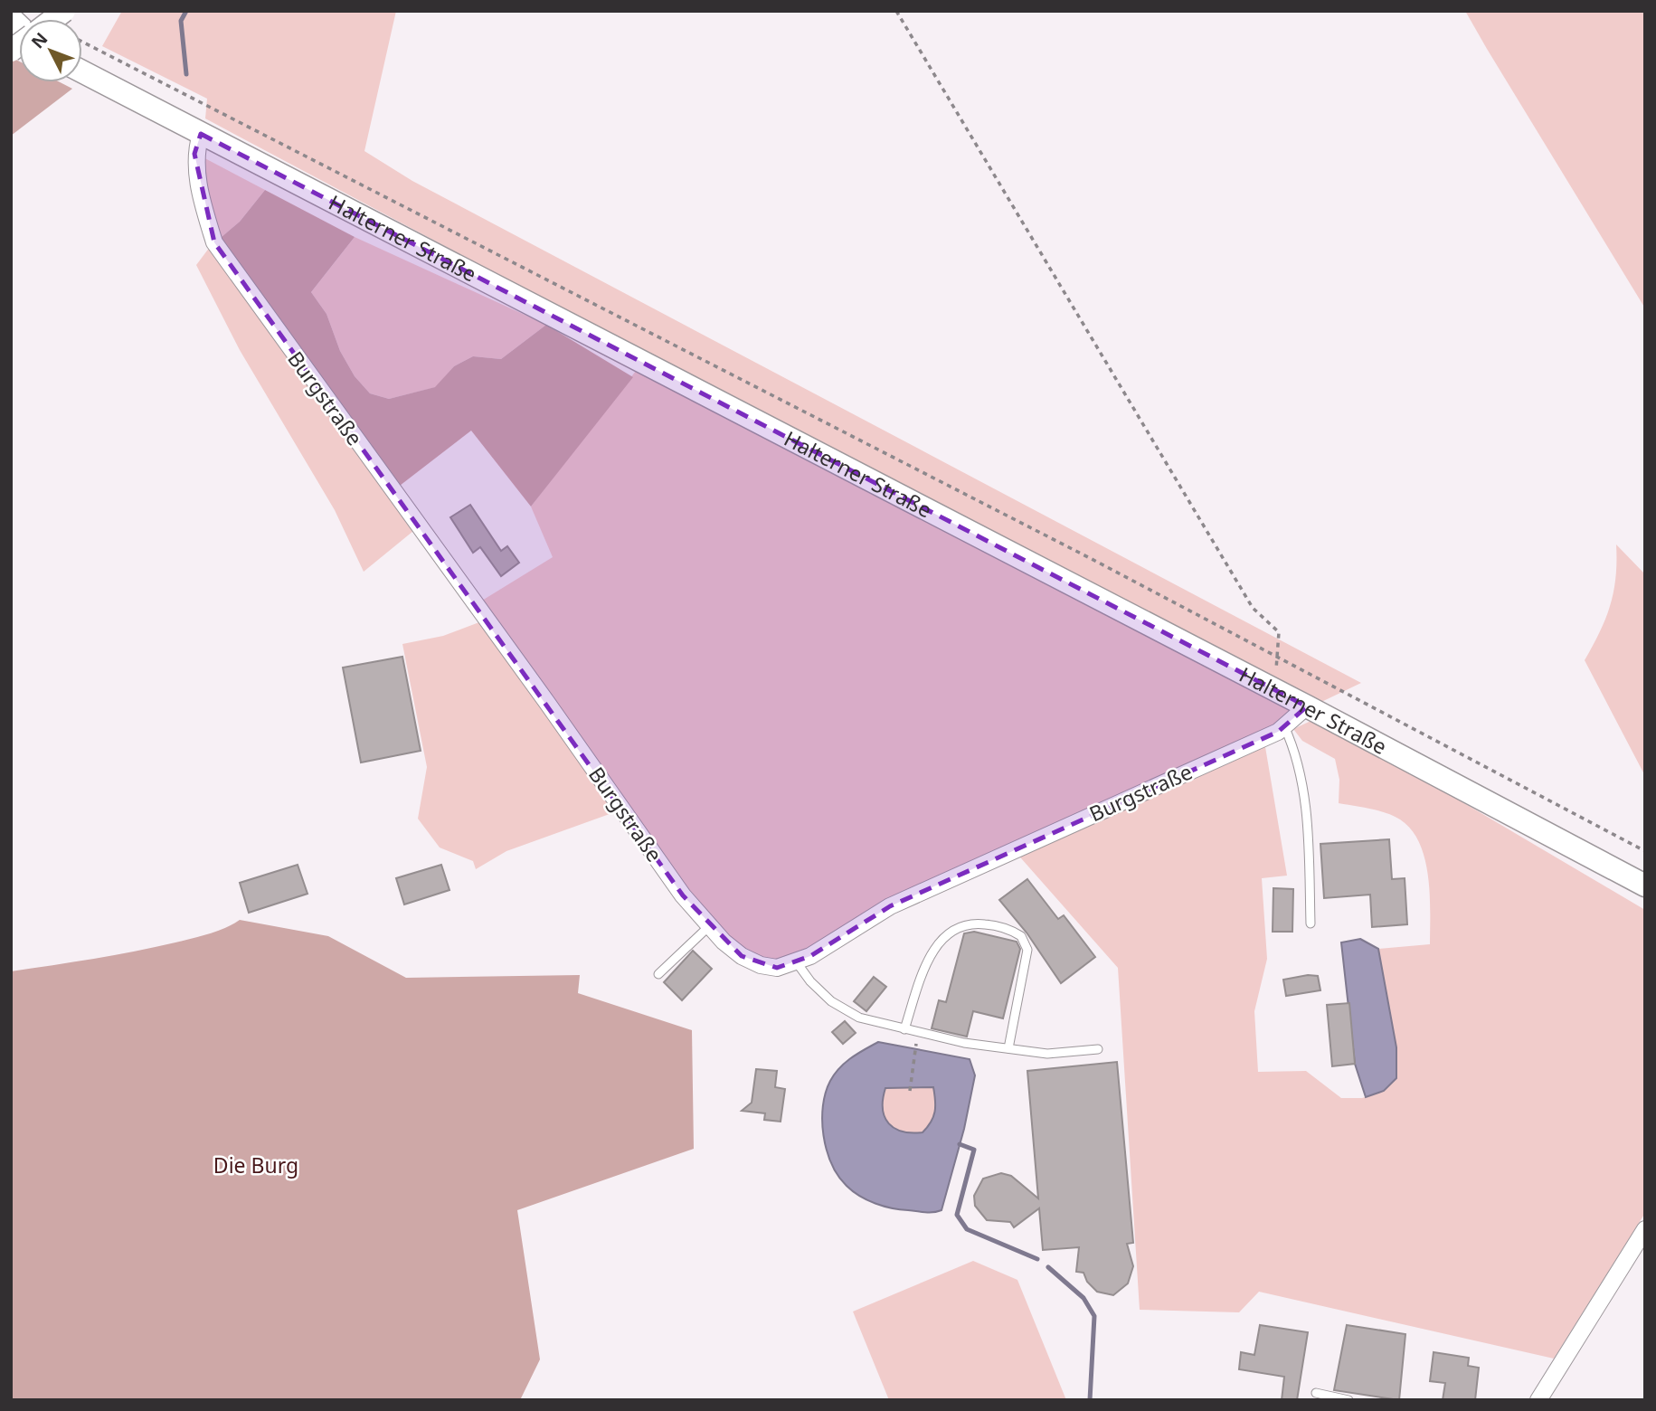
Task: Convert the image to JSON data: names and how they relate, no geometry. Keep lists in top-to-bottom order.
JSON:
{
  "streets": {
    "main road": ["Halterner Straße"],
    "street": ["Burgstraße"]
  },
  "crossings": [
    ["Halterner Straße", "Burgstraße"]
  ],
  "parks": ["Die Burg"],
  "north": "top left"
}
